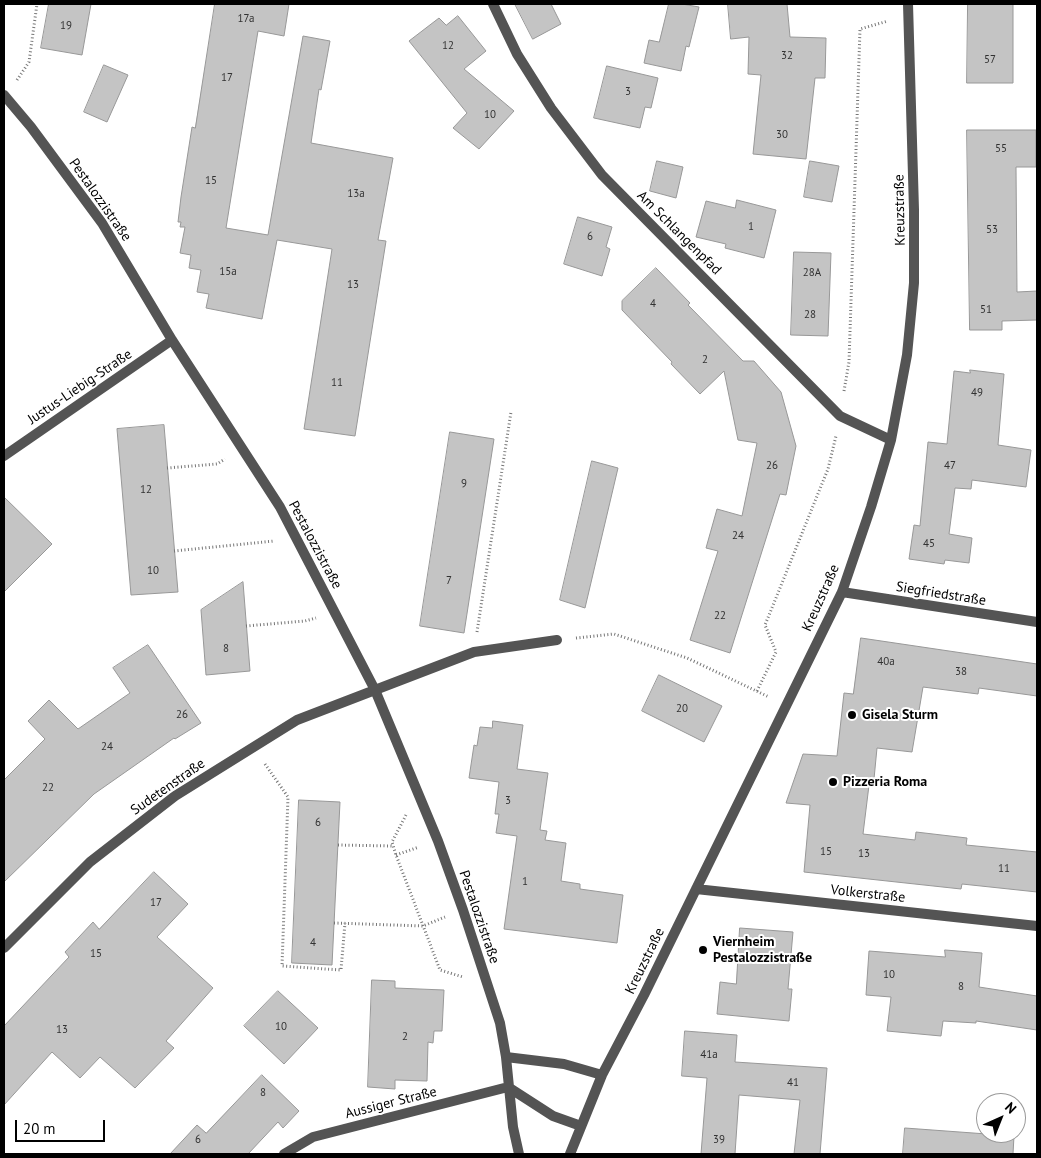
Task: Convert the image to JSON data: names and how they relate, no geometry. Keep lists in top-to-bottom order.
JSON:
{
  "streets": {
    "street": [
      "Pestalozzistraße",
      "Kreuzstraße",
      "Am Schlangenpfad",
      "Justus-Liebig-Straße",
      "Siegfriedstraße",
      "Sudetenstraße",
      "Volkerstraße",
      "Aussiger Straße"
    ]
  },
  "crossings": [
    ["Pestalozzistraße", "Justus-Liebig-Straße"],
    ["Pestalozzistraße", "Sudetenstraße"],
    ["Pestalozzistraße", "Aussiger Straße"],
    ["Kreuzstraße", "Am Schlangenpfad"],
    ["Kreuzstraße", "Siegfriedstraße"],
    ["Kreuzstraße", "Volkerstraße"]
  ],
  "places": ["Gisela Sturm", "Pizzeria Roma", "Viernheim Pestalozzistraße"],
  "house_numbers": [
    "17a",
    "19",
    "12",
    "32",
    "57",
    "17",
    "3",
    "10",
    "30",
    "55",
    "15",
    "13a",
    "1",
    "53",
    "6",
    "15a",
    "28A",
    "13",
    "4",
    "51",
    "28",
    "2",
    "11",
    "49",
    "26",
    "47",
    "9",
    "12",
    "24",
    "45",
    "10",
    "7",
    "22",
    "8",
    "40a",
    "38",
    "20",
    "26",
    "24",
    "22",
    "3",
    "6",
    "15",
    "13",
    "11",
    "1",
    "17",
    "4",
    "15",
    "10",
    "8",
    "10",
    "13",
    "2",
    "41a",
    "41",
    "8",
    "6",
    "39"
  ],
  "scale_bar": "20 m",
  "north": "top right"
}
